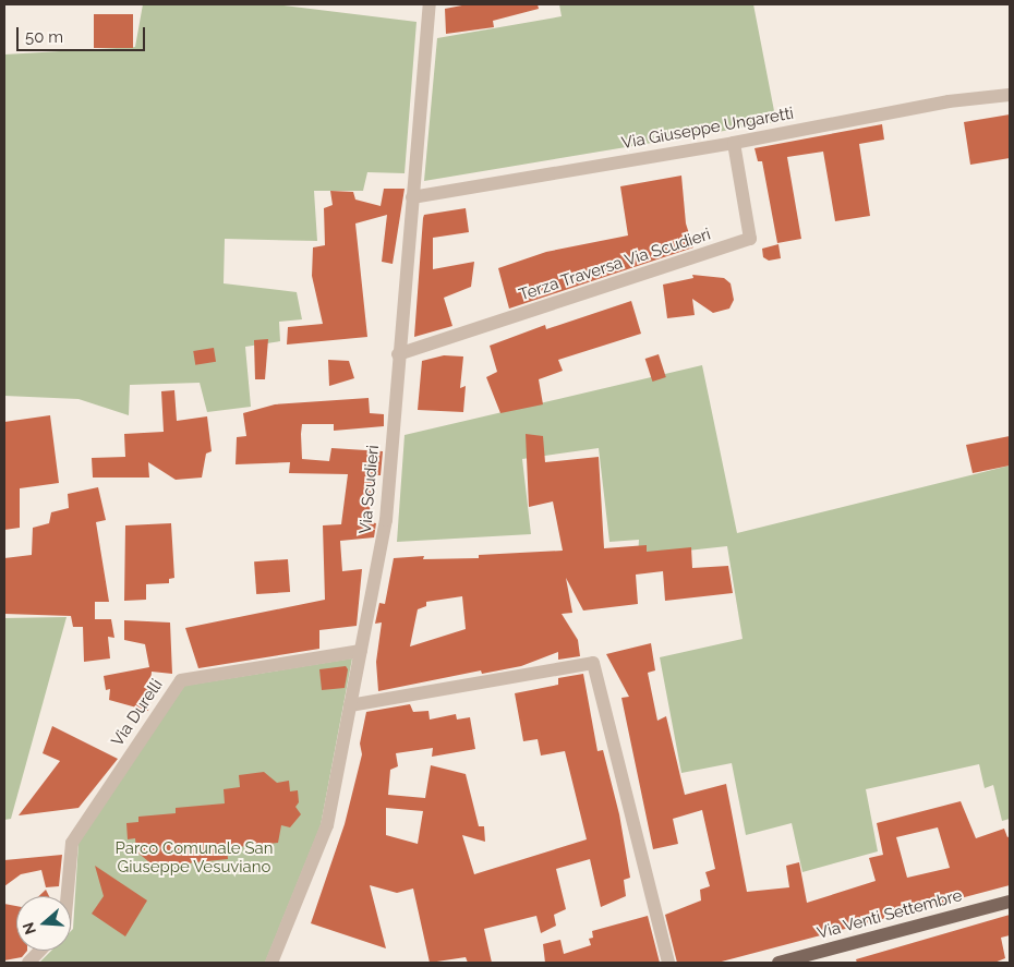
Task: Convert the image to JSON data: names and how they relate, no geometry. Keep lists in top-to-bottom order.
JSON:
{
  "streets": {
    "main road": ["Via Venti Settembre"],
    "street": [
      "Via Giuseppe Ungaretti",
      "Terza Traversa Via Scudieri",
      "Via Scudieri",
      "Via Durelli"
    ]
  },
  "crossings": [
    ["Via Giuseppe Ungaretti", "Terza Traversa Via Scudieri"],
    ["Via Giuseppe Ungaretti", "Via Scudieri"],
    ["Terza Traversa Via Scudieri", "Via Scudieri"],
    ["Via Scudieri", "Via Durelli"]
  ],
  "parks": ["Parco Comunale San Giuseppe Vesuviano"],
  "scale_bar": "50 m",
  "north": "left"
}
